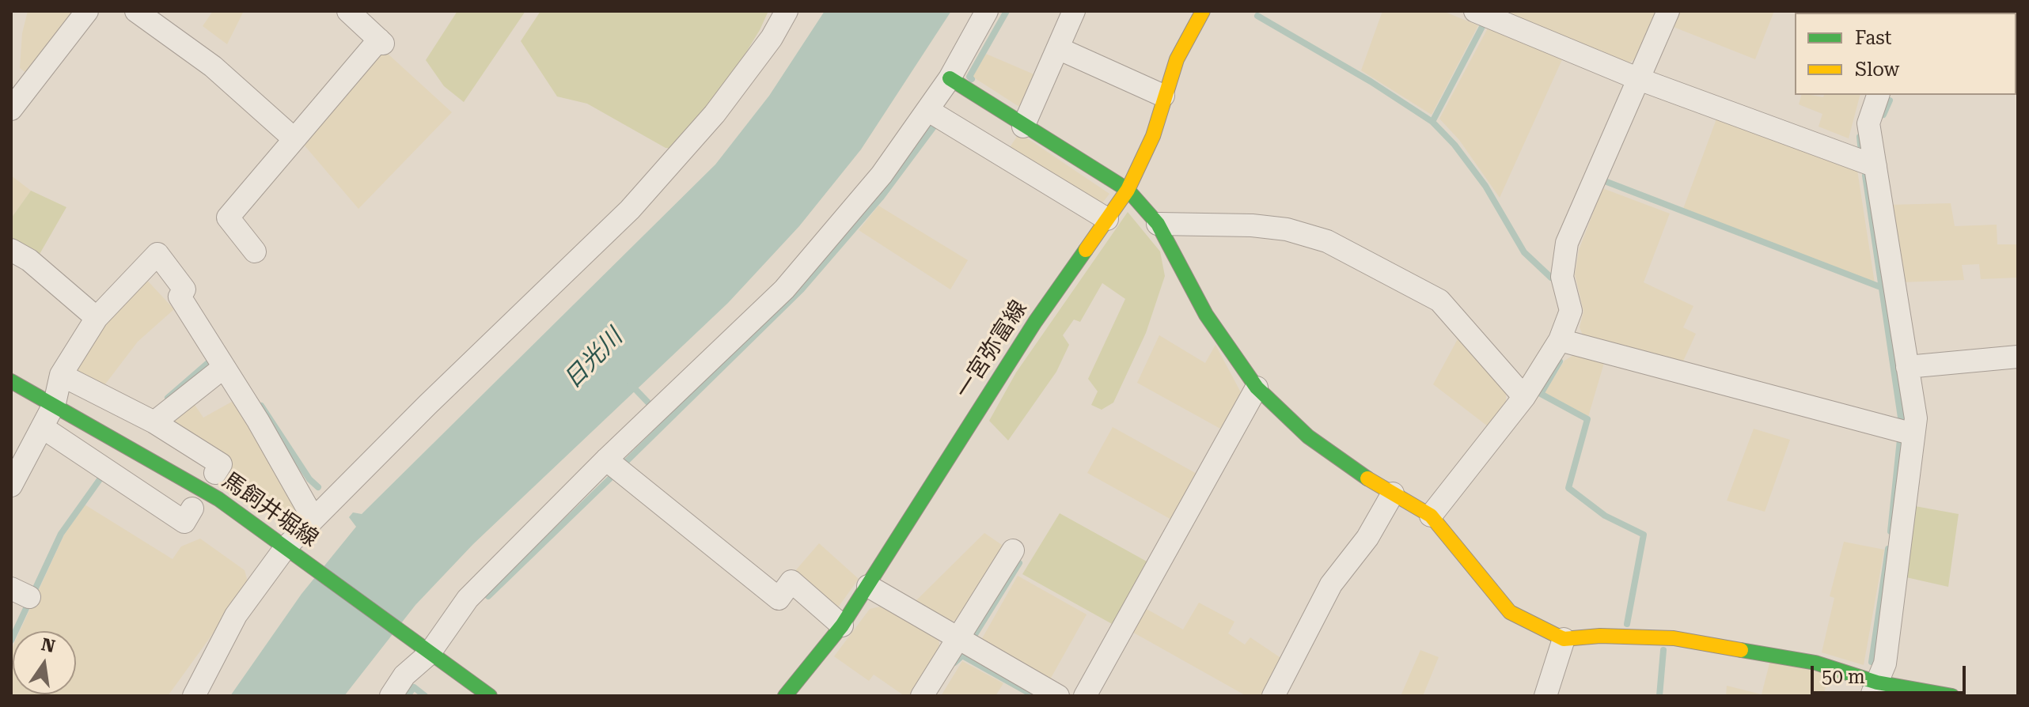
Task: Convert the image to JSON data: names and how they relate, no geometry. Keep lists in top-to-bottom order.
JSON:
{
  "streets": {
    "main road": ["一宮弥富線", "馬飼井堀線"]
  },
  "water": ["日光川"],
  "legend": ["Fast", "Slow"],
  "scale_bar": "50 m",
  "north": "top"
}
